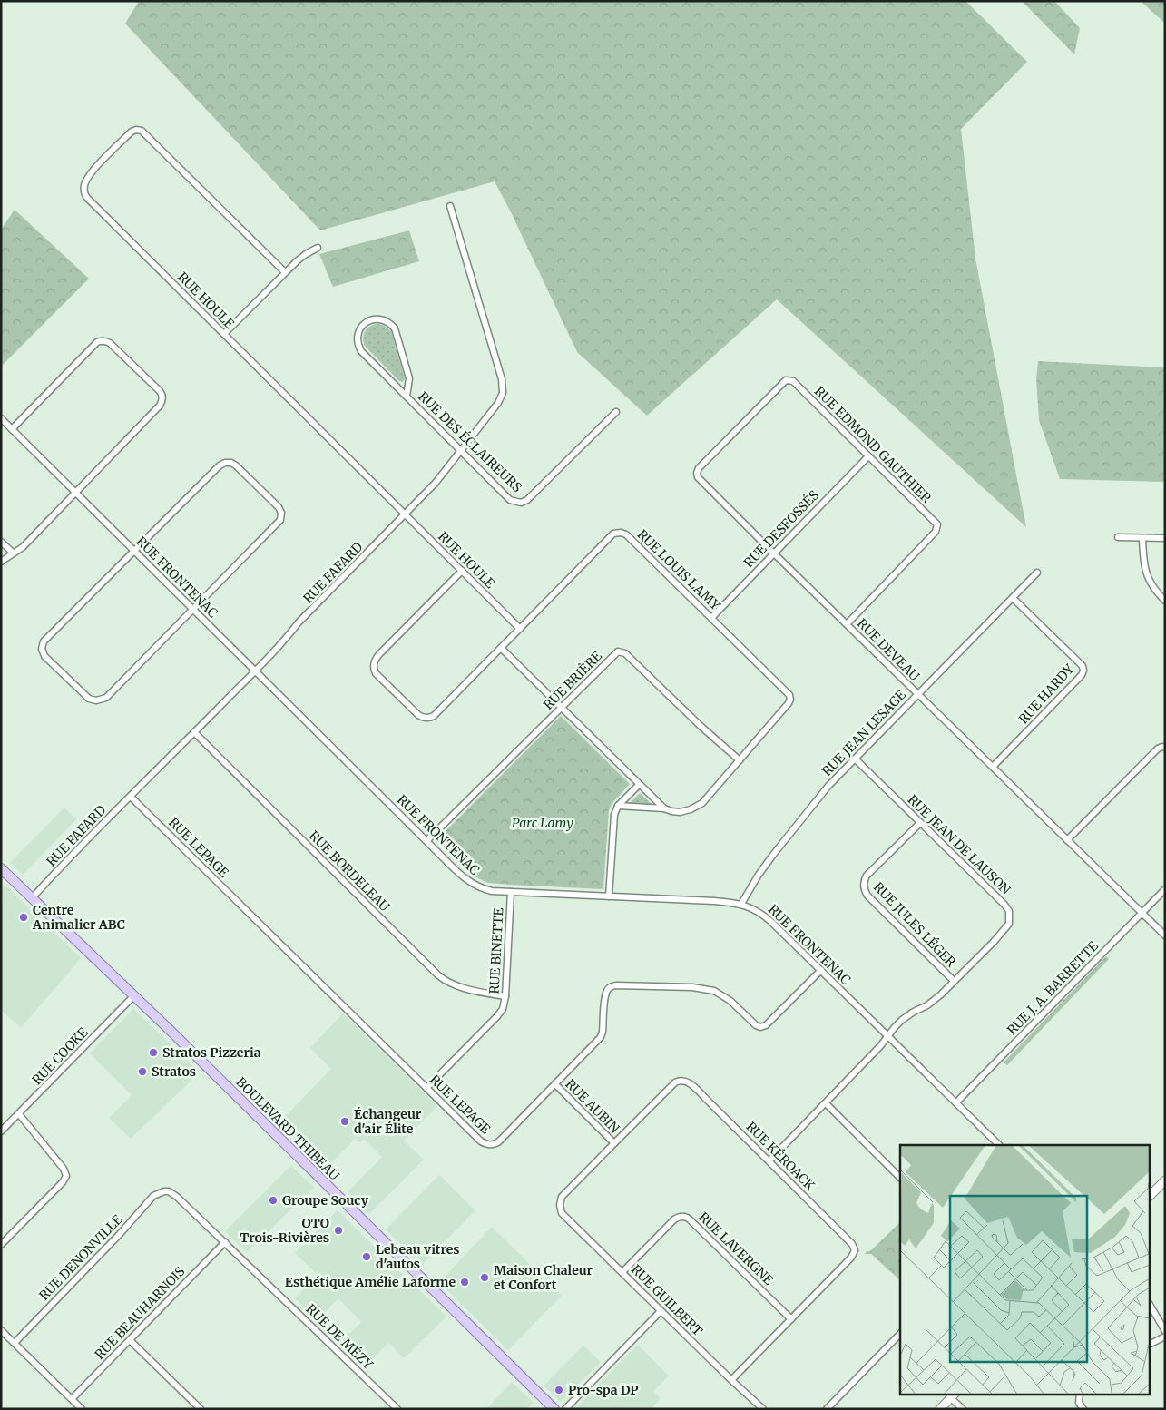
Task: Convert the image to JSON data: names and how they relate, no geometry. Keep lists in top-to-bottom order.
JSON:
{
  "streets": {
    "main road": ["BOULEVARD THIBEAU"],
    "street": [
      "RUE HOULE",
      "RUE DES ÉCLAIREURS",
      "RUE EDMOND GAUTHIER",
      "RUE DESFOSSÉS",
      "RUE LOUIS LAMY",
      "RUE FAFARD",
      "RUE FRONTENAC",
      "RUE DEVEAU",
      "RUE BRIÈRE",
      "RUE HARDY",
      "RUE JEAN LESAGE",
      "RUE JEAN DE LAUSON",
      "RUE LEPAGE",
      "RUE BORDELEAU",
      "RUE JULES LÉGER",
      "RUE BINETTE",
      "RUE J. A. BARRETTE",
      "RUE COOKE",
      "RUE AUBIN",
      "RUE KÉROACK",
      "RUE LAVERGNE",
      "RUE DENONVILLE",
      "RUE GUILBERT",
      "RUE BEAUHARNOIS",
      "RUE DE MÉZY"
    ]
  },
  "crossings": [
    ["RUE HOULE", "RUE LOUIS LAMY"],
    ["RUE HOULE", "RUE FAFARD"],
    ["RUE DES ÉCLAIREURS", "RUE FAFARD"],
    ["RUE EDMOND GAUTHIER", "RUE DESFOSSÉS"],
    ["RUE EDMOND GAUTHIER", "RUE DEVEAU"],
    ["RUE DESFOSSÉS", "RUE LOUIS LAMY"],
    ["RUE DESFOSSÉS", "RUE DEVEAU"],
    ["RUE LOUIS LAMY", "RUE BRIÈRE"],
    ["RUE FAFARD", "RUE FRONTENAC"],
    ["RUE FAFARD", "RUE LEPAGE"],
    ["RUE FAFARD", "RUE BORDELEAU"],
    ["RUE FAFARD", "BOULEVARD THIBEAU"],
    ["RUE FRONTENAC", "RUE BRIÈRE"],
    ["RUE FRONTENAC", "RUE JEAN LESAGE"],
    ["RUE FRONTENAC", "RUE JEAN DE LAUSON"],
    ["RUE FRONTENAC", "RUE LEPAGE"],
    ["RUE FRONTENAC", "RUE BINETTE"],
    ["RUE FRONTENAC", "RUE J. A. BARRETTE"],
    ["RUE DEVEAU", "RUE HARDY"],
    ["RUE DEVEAU", "RUE JEAN LESAGE"],
    ["RUE DEVEAU", "RUE J. A. BARRETTE"],
    ["RUE HARDY", "RUE JEAN LESAGE"],
    ["RUE JEAN LESAGE", "RUE JEAN DE LAUSON"],
    ["RUE JEAN DE LAUSON", "RUE JULES LÉGER"],
    ["RUE JEAN DE LAUSON", "RUE KÉROACK"],
    ["RUE LEPAGE", "RUE BINETTE"],
    ["RUE LEPAGE", "RUE AUBIN"],
    ["RUE BORDELEAU", "RUE BINETTE"],
    ["RUE COOKE", "BOULEVARD THIBEAU"],
    ["RUE AUBIN", "RUE KÉROACK"],
    ["RUE KÉROACK", "RUE LAVERGNE"],
    ["RUE KÉROACK", "RUE GUILBERT"],
    ["RUE LAVERGNE", "RUE GUILBERT"],
    ["RUE DENONVILLE", "RUE DE MÉZY"],
    ["RUE BEAUHARNOIS", "RUE DE MÉZY"]
  ],
  "parks": ["Parc Lamy"],
  "places": [
    "Centre Animalier ABC",
    "Stratos Pizzeria",
    "Stratos",
    "Échangeur d'air Élite",
    "Groupe Soucy",
    "OTO Trois-Rivières",
    "Lebeau vitres d'autos",
    "Maison Chaleur et Confort",
    "Esthétique Amélie Laforme",
    "Pro-spa DP"
  ]
}
